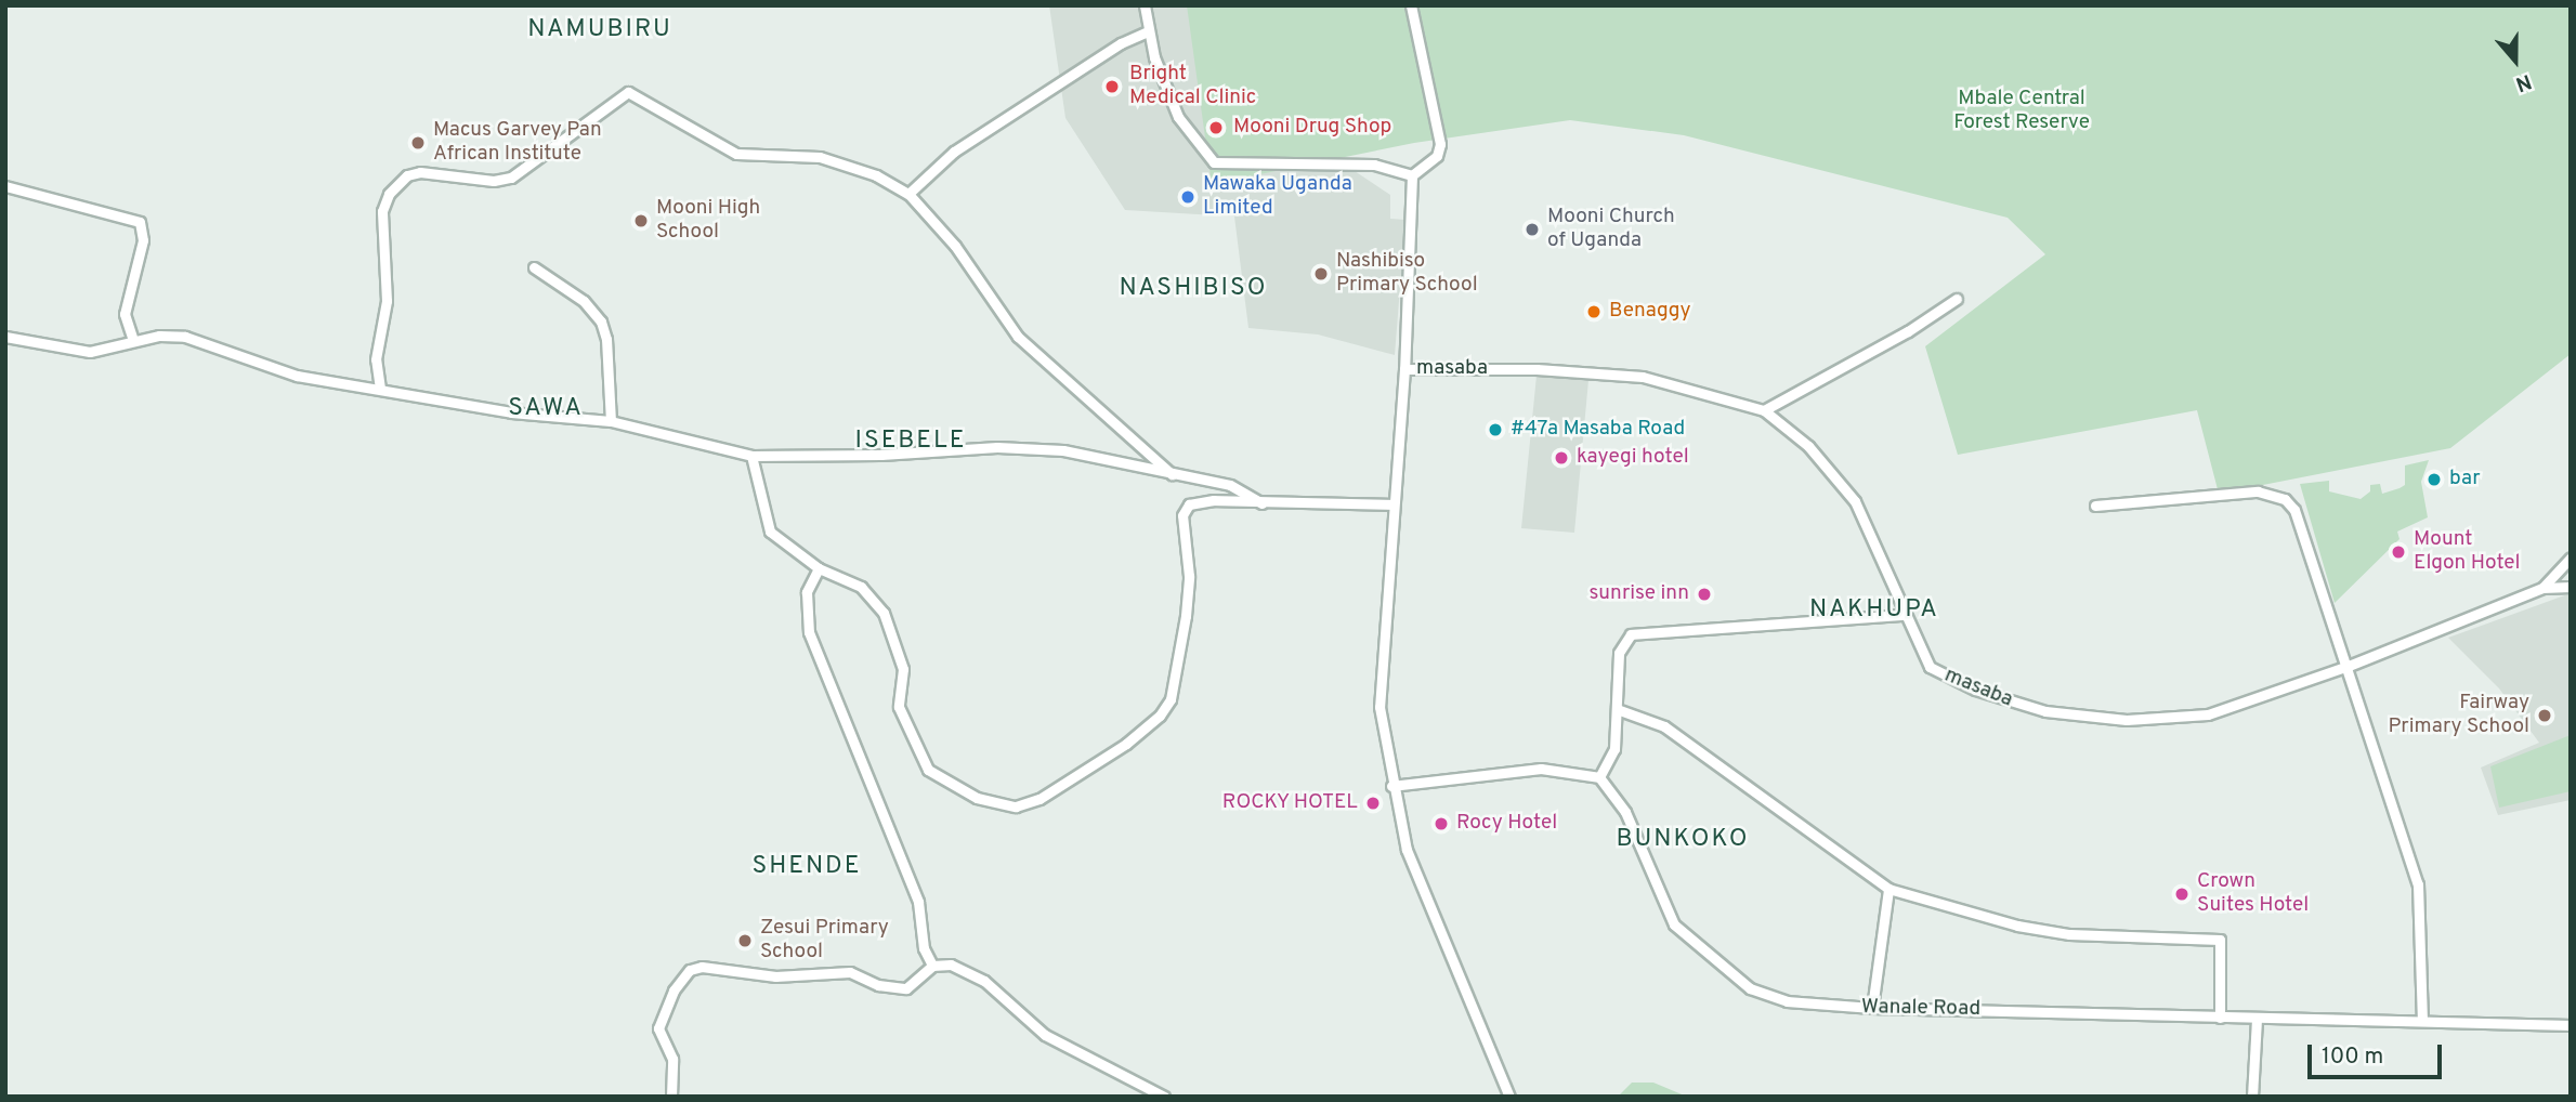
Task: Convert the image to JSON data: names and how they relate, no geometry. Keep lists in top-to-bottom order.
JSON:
{
  "streets": {
    "street": ["masaba", "Wanale Road"]
  },
  "districts": [
    "NAMUBIRU",
    "NASHIBISO",
    "SAWA",
    "ISEBELE",
    "NAKHUPA",
    "BUNKOKO",
    "SHENDE"
  ],
  "parks": ["Mbale Central Forest Reserve"],
  "places": [
    "Bright Medical Clinic",
    "Mooni Drug Shop",
    "Macus Garvey Pan African Institute",
    "Mawaka Uganda Limited",
    "Mooni High School",
    "Mooni Church of Uganda",
    "Nashibiso Primary School",
    "Benaggy",
    "#47a Masaba Road",
    "kayegi hotel",
    "bar",
    "Mount Elgon Hotel",
    "sunrise inn",
    "Fairway Primary School",
    "ROCKY HOTEL",
    "Rocy Hotel",
    "Crown Suites Hotel",
    "Zesui Primary School"
  ],
  "scale_bar": "100 m",
  "north": "bottom"
}
